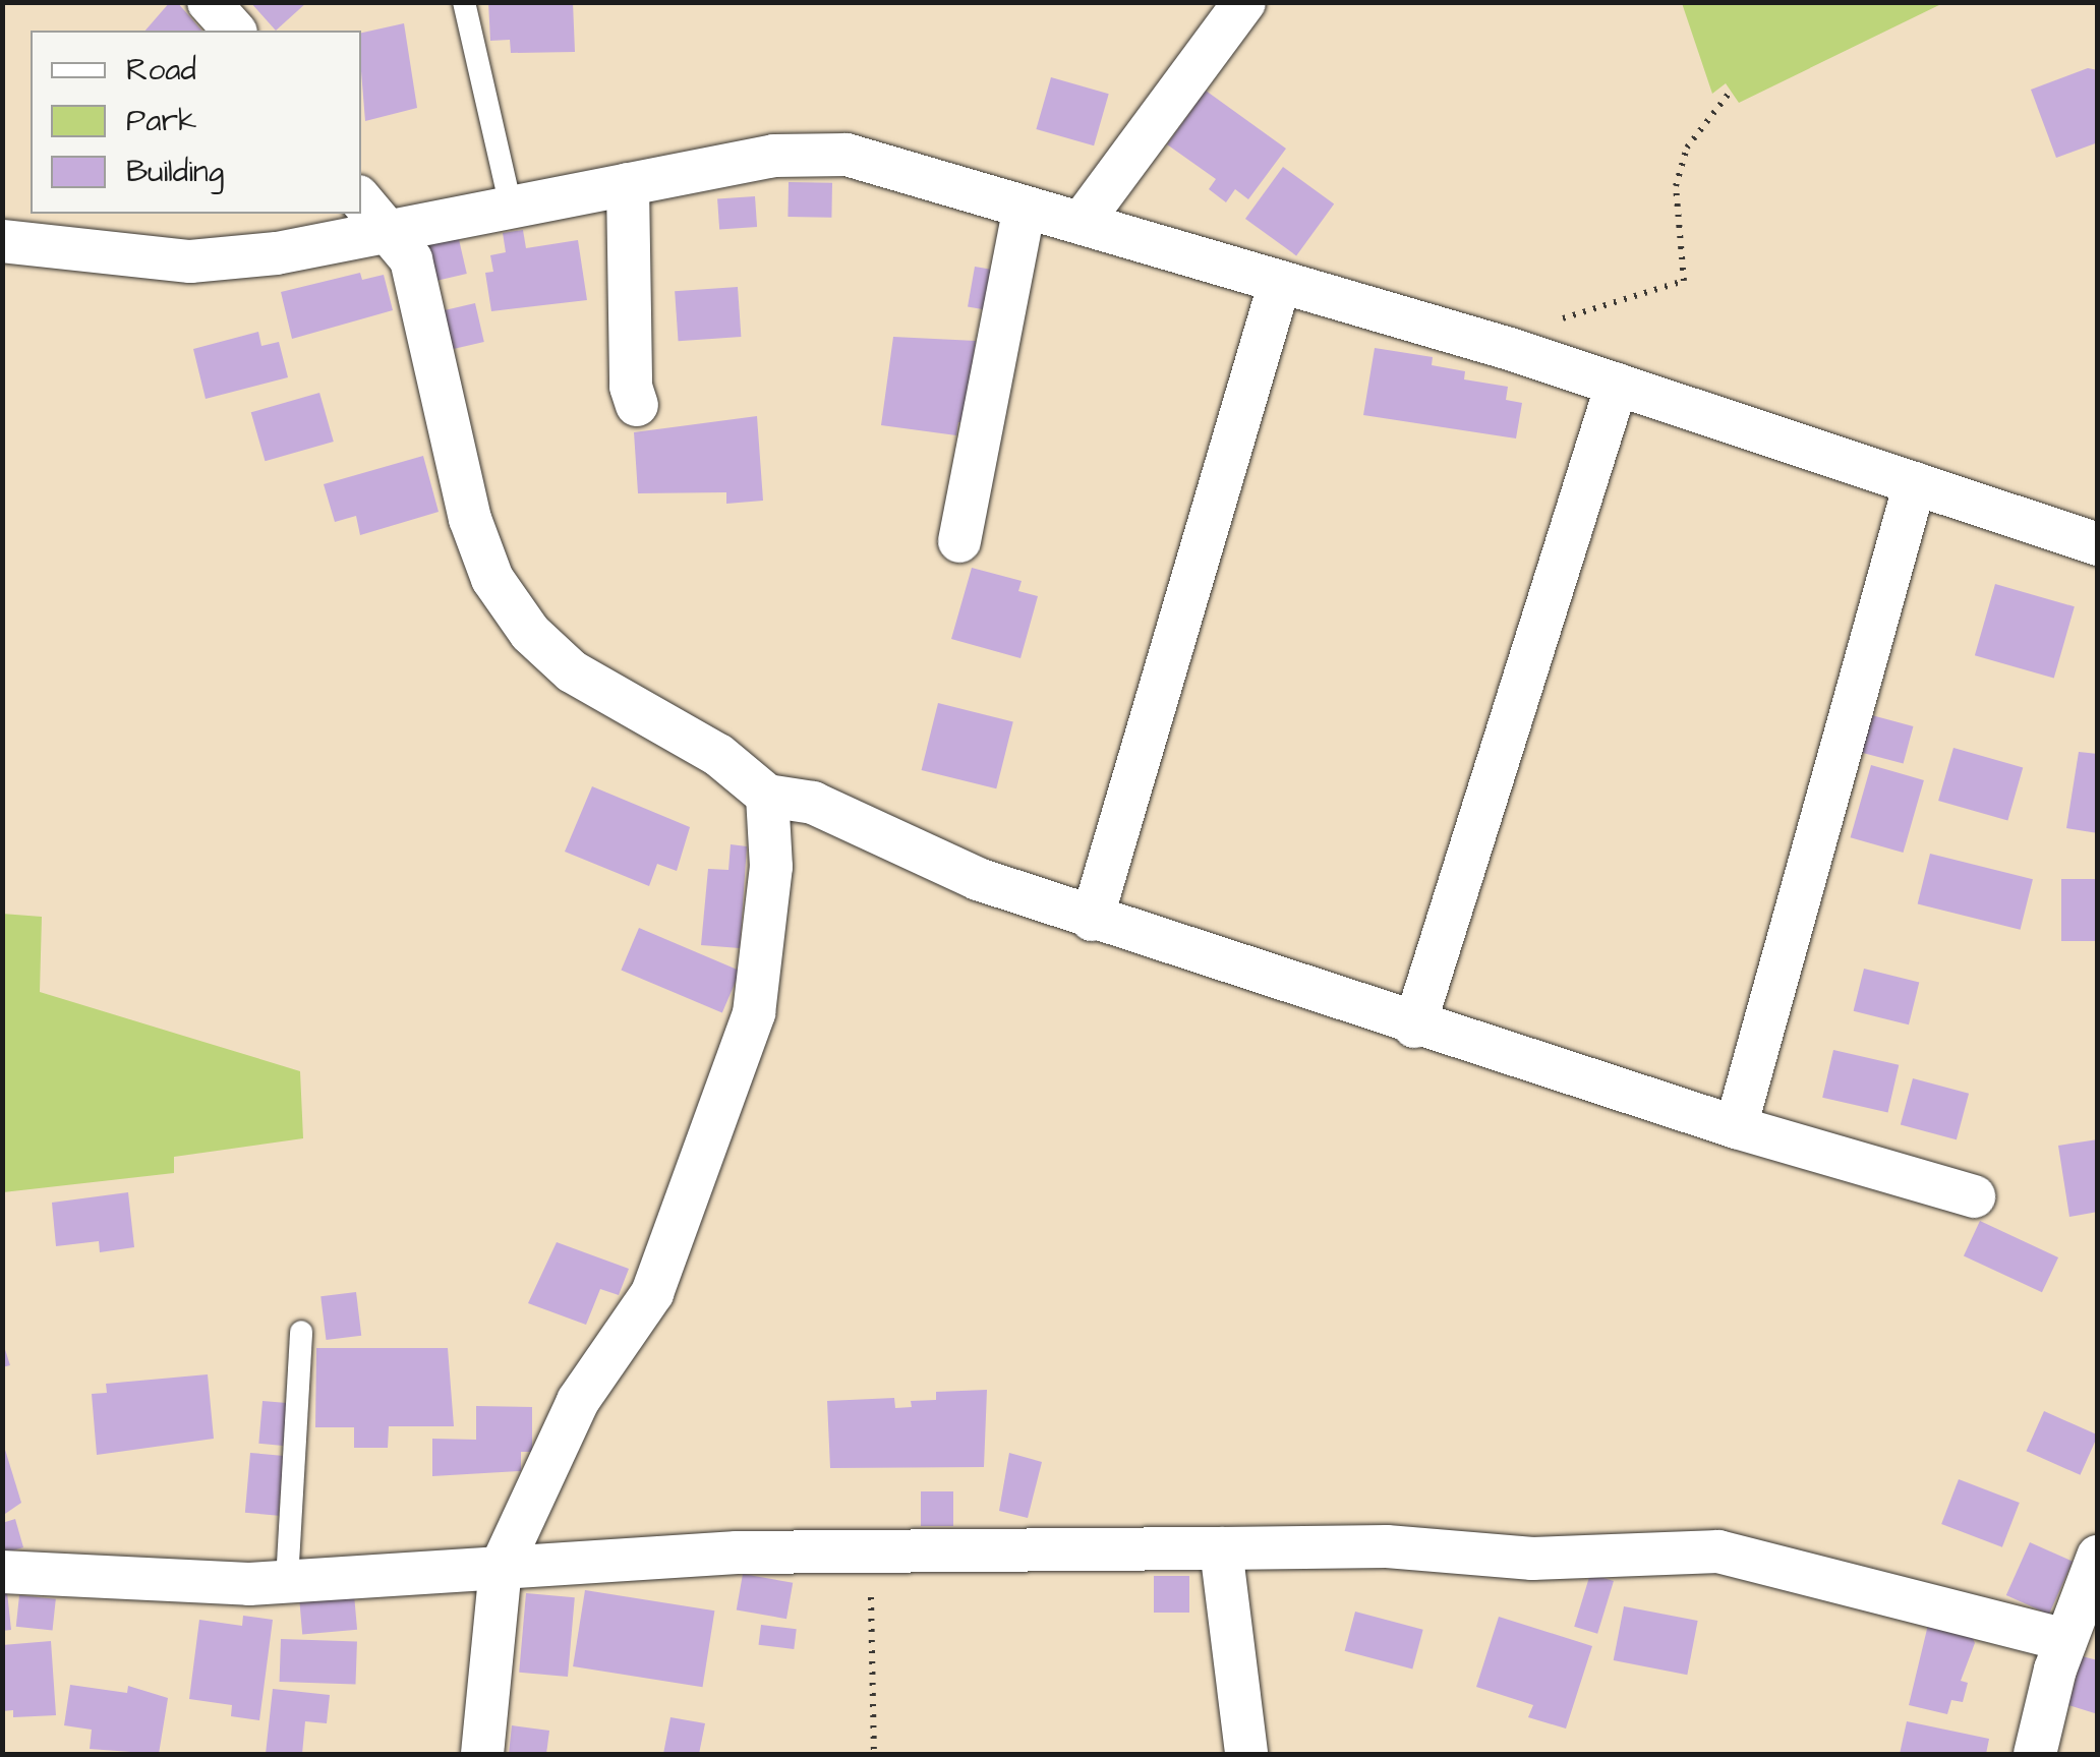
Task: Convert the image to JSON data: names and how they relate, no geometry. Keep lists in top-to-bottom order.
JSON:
{
  "legend": ["Road", "Park", "Building"]
}
